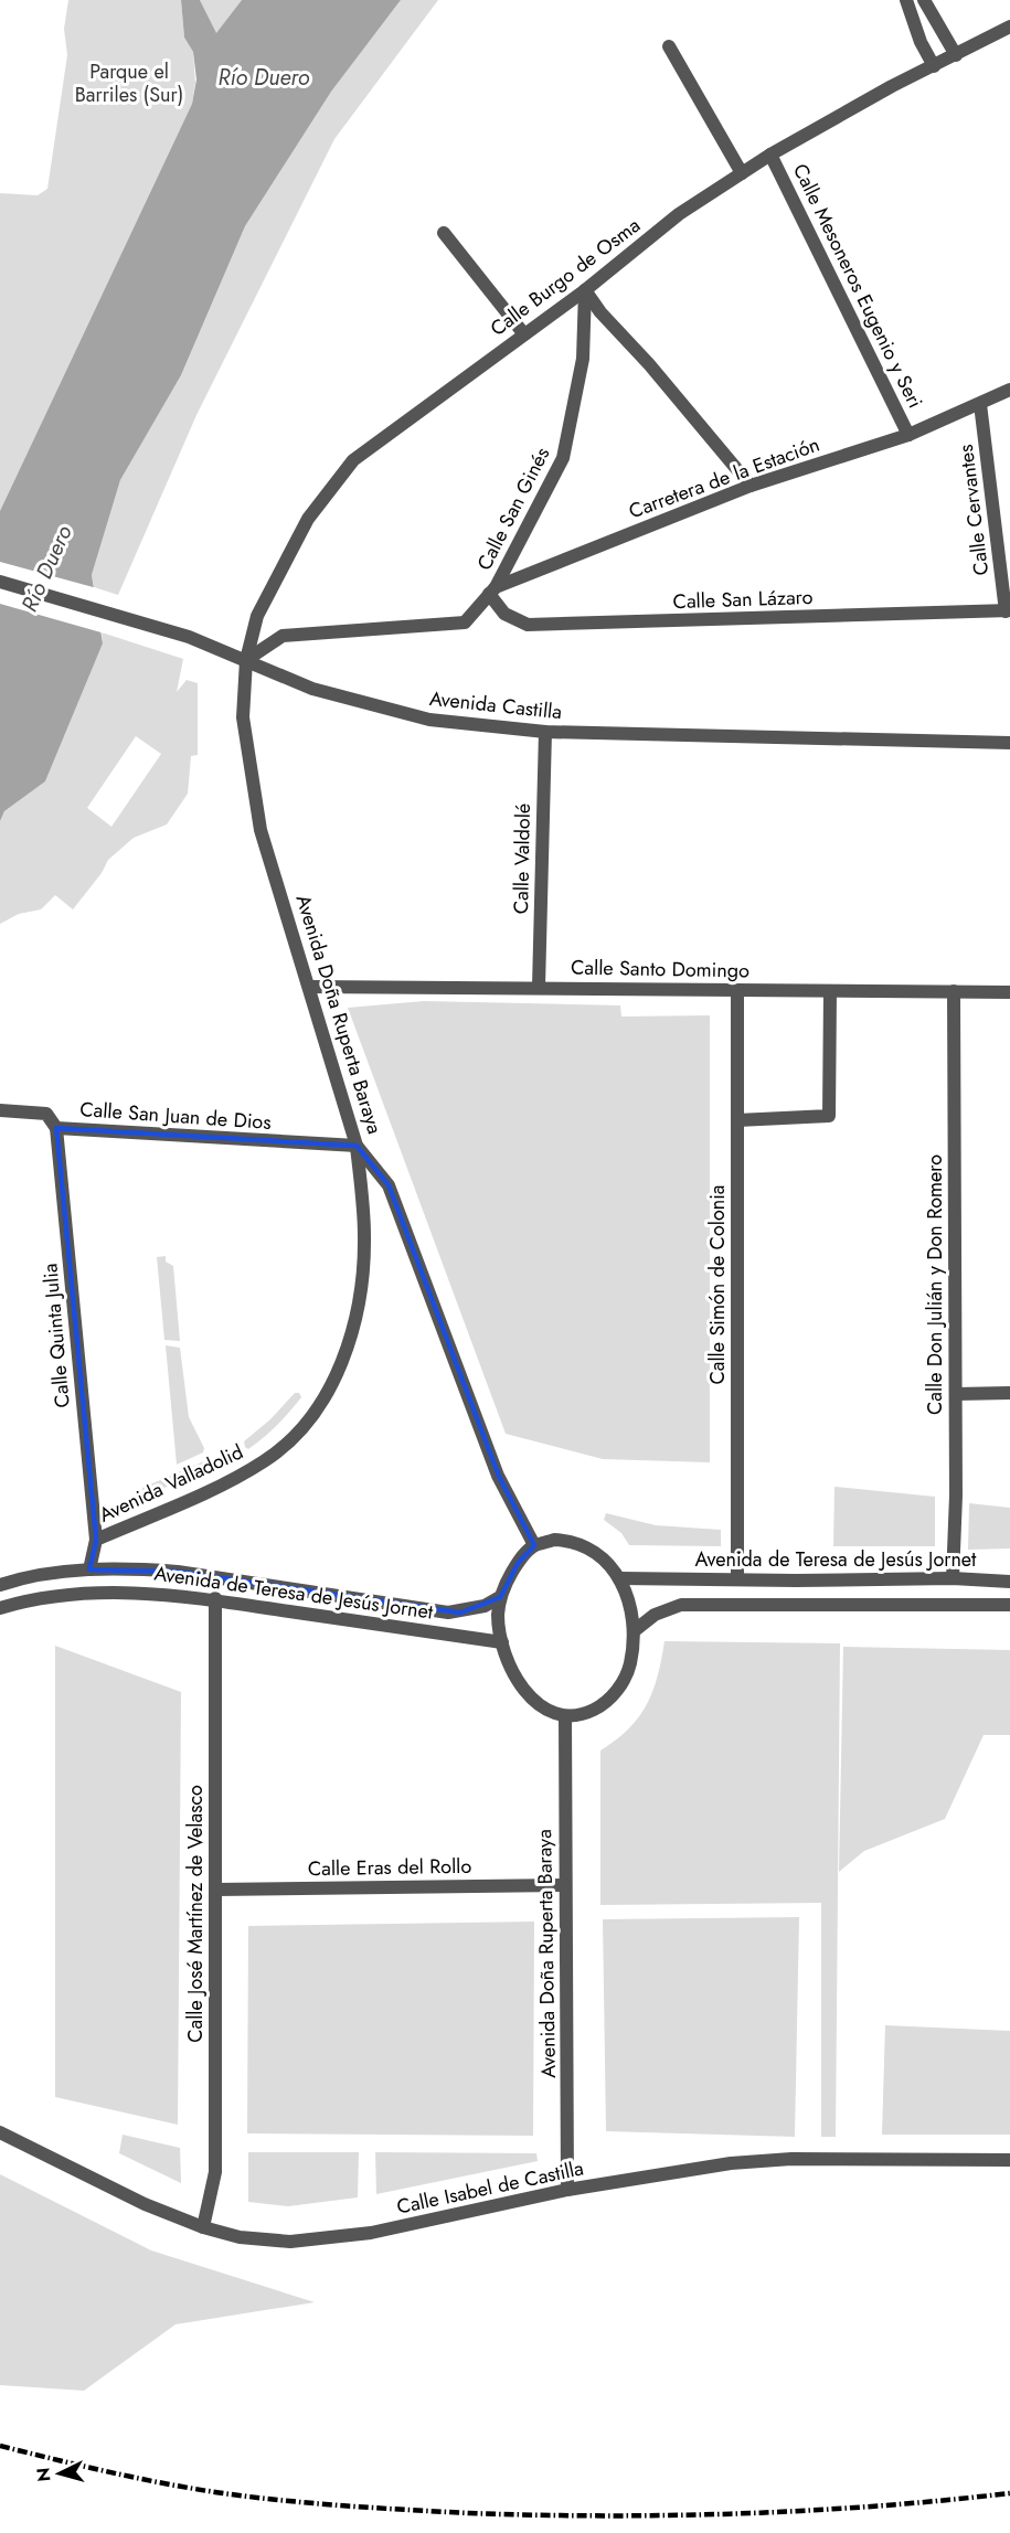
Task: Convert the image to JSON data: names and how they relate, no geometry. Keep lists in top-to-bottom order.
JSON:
{
  "streets": {
    "street": [
      "Calle Burgo de Osma",
      "Calle Mesoneros Eugenio y Seri",
      "Carretera de la Estación",
      "Calle San Ginés",
      "Calle Cervantes",
      "Calle San Lázaro",
      "Avenida Castilla",
      "Calle Valdolé",
      "Calle Santo Domingo",
      "Avenida Doña Ruperta Baraya",
      "Calle San Juan de Dios",
      "Calle Simón de Colonia",
      "Calle Don Julián y Don Romero",
      "Calle Quinta Julia",
      "Avenida Valladolid",
      "Avenida de Teresa de Jesús Jornet",
      "Calle Eras del Rollo",
      "Calle José Martínez de Velasco",
      "Calle Isabel de Castilla"
    ]
  },
  "crossings": [
    ["Calle Burgo de Osma", "Calle Mesoneros Eugenio y Seri"],
    ["Calle Burgo de Osma", "Carretera de la Estación"],
    ["Calle Burgo de Osma", "Calle San Ginés"],
    ["Calle Burgo de Osma", "Avenida Castilla"],
    ["Calle Burgo de Osma", "Avenida Doña Ruperta Baraya"],
    ["Calle Mesoneros Eugenio y Seri", "Carretera de la Estación"],
    ["Carretera de la Estación", "Calle San Ginés"],
    ["Carretera de la Estación", "Calle Cervantes"],
    ["Carretera de la Estación", "Calle San Lázaro"],
    ["Carretera de la Estación", "Avenida Castilla"],
    ["Carretera de la Estación", "Avenida Doña Ruperta Baraya"],
    ["Calle San Ginés", "Calle San Lázaro"],
    ["Calle Cervantes", "Calle San Lázaro"],
    ["Avenida Castilla", "Calle Valdolé"],
    ["Avenida Castilla", "Avenida Doña Ruperta Baraya"],
    ["Calle Valdolé", "Calle Santo Domingo"],
    ["Calle Santo Domingo", "Avenida Doña Ruperta Baraya"],
    ["Calle Santo Domingo", "Calle Simón de Colonia"],
    ["Calle Santo Domingo", "Calle Don Julián y Don Romero"],
    ["Avenida Doña Ruperta Baraya", "Calle San Juan de Dios"],
    ["Avenida Doña Ruperta Baraya", "Avenida Valladolid"],
    ["Avenida Doña Ruperta Baraya", "Avenida de Teresa de Jesús Jornet"],
    ["Avenida Doña Ruperta Baraya", "Calle Eras del Rollo"],
    ["Avenida Doña Ruperta Baraya", "Calle Isabel de Castilla"],
    ["Calle San Juan de Dios", "Calle Quinta Julia"],
    ["Calle San Juan de Dios", "Avenida Valladolid"],
    ["Calle Simón de Colonia", "Avenida de Teresa de Jesús Jornet"],
    ["Calle Don Julián y Don Romero", "Avenida de Teresa de Jesús Jornet"],
    ["Calle Quinta Julia", "Avenida Valladolid"],
    ["Avenida Valladolid", "Avenida de Teresa de Jesús Jornet"],
    ["Avenida de Teresa de Jesús Jornet", "Calle José Martínez de Velasco"],
    ["Calle Eras del Rollo", "Calle José Martínez de Velasco"],
    ["Calle José Martínez de Velasco", "Calle Isabel de Castilla"]
  ],
  "water": ["Río Duero"],
  "parks": ["Parque el Barriles (Sur)"],
  "north": "left"
}
